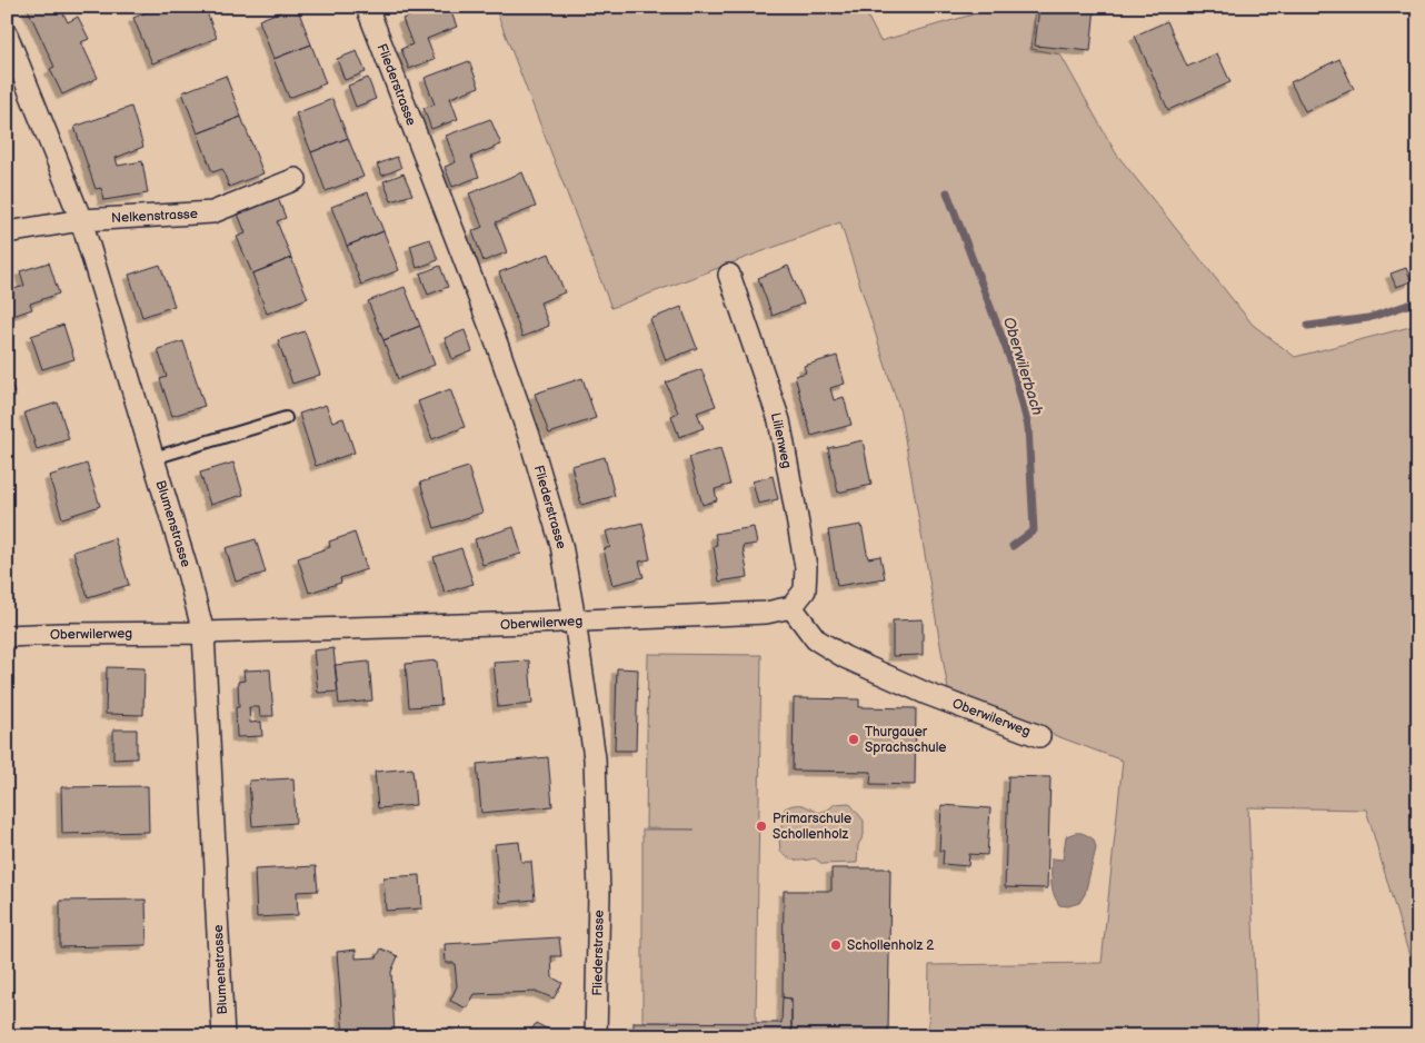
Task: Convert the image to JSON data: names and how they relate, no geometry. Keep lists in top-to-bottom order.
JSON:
{
  "streets": {
    "street": [
      "Fliederstrasse",
      "Nelkenstrasse",
      "Lilienweg",
      "Blumenstrasse",
      "Oberwilerweg"
    ]
  },
  "crossings": [
    ["Fliederstrasse", "Oberwilerweg"],
    ["Nelkenstrasse", "Blumenstrasse"],
    ["Lilienweg", "Oberwilerweg"],
    ["Blumenstrasse", "Oberwilerweg"]
  ],
  "water": ["Oberwilerbach"],
  "places": ["Thurgauer Sprachschule", "Primarschule Schollenholz", "Schollenholz 2"]
}
